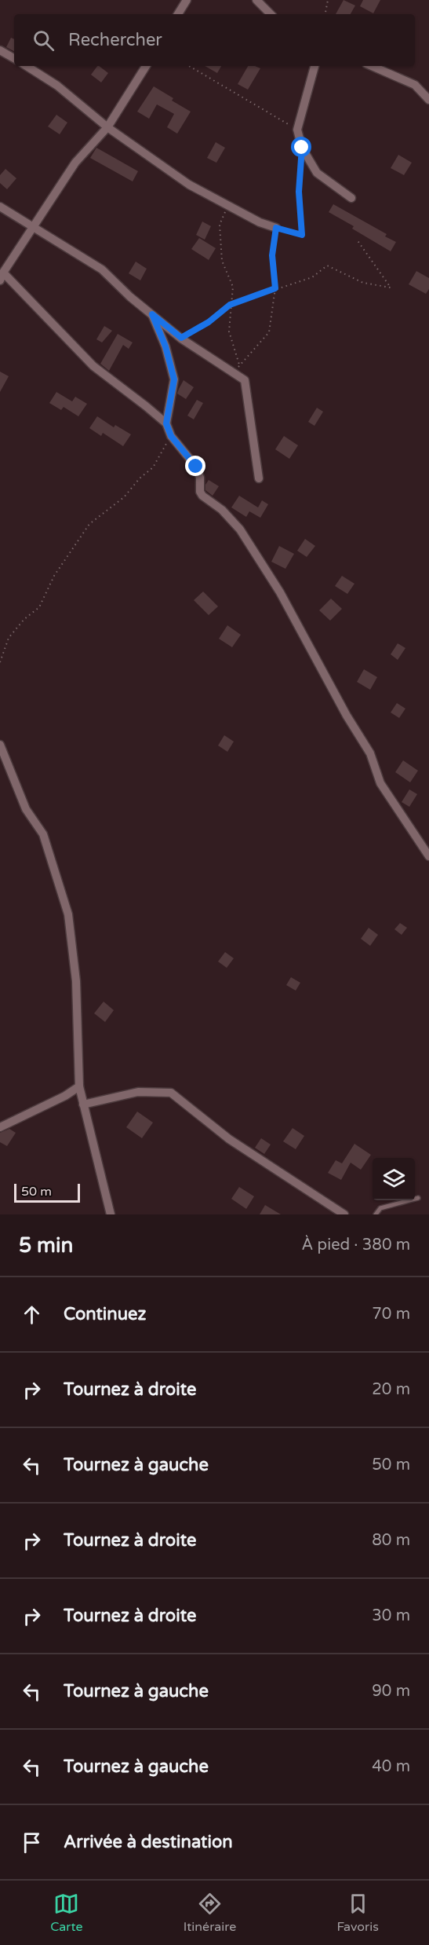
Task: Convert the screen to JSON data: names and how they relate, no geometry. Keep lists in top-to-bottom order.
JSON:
{
  "scale_bar": "50 m",
  "page": {
    "search": "Rechercher",
    "scale": "50 m",
    "heading": ["5 min", "À pied · 380 m"],
    "list": [
      ["Continuez", "70 m"],
      ["Tournez à droite", "20 m"],
      ["Tournez à gauche", "50 m"],
      ["Tournez à droite", "80 m"],
      ["Tournez à droite", "30 m"],
      ["Tournez à gauche", "90 m"],
      ["Tournez à gauche", "40 m"],
      "Arrivée à destination"
    ],
    "nav": ["Carte", "Itinéraire", "Favoris"]
  }
}
